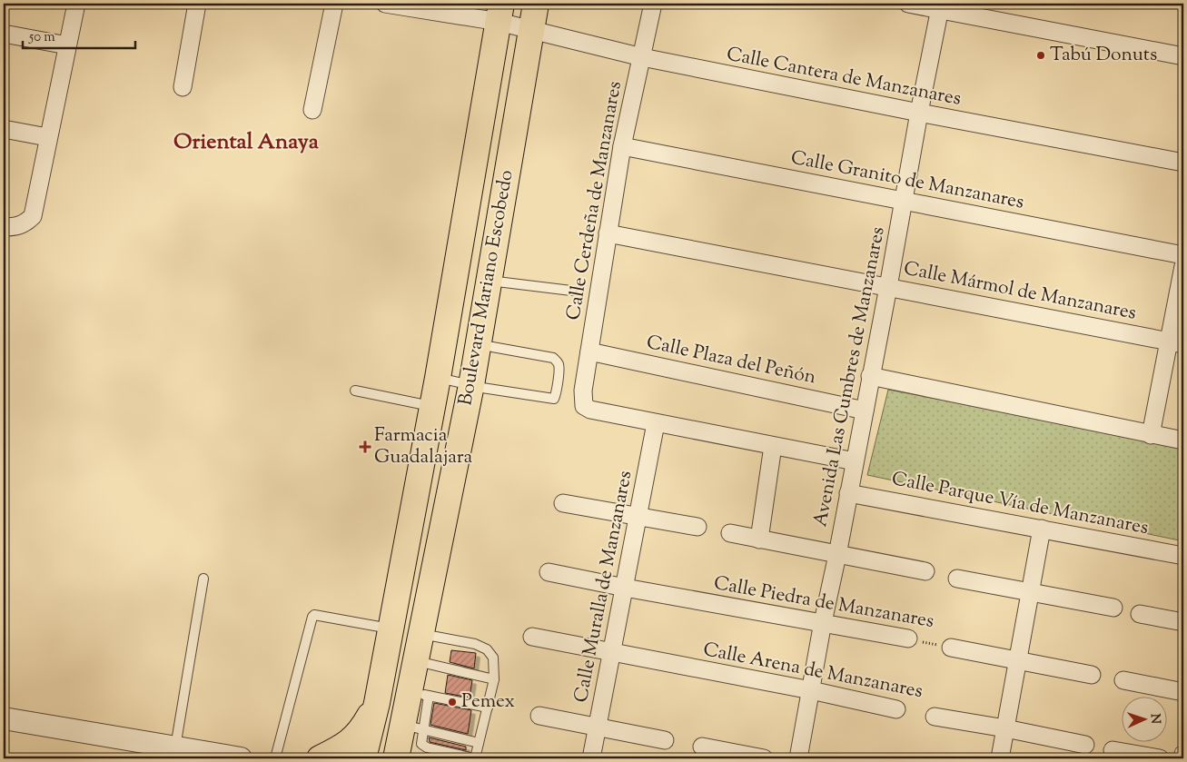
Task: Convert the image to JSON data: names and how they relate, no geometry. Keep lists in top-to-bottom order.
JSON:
{
  "streets": {
    "main road": ["Boulevard Mariano Escobedo"],
    "street": [
      "Calle Cantera de Manzanares",
      "Calle Granito de Manzanares",
      "Calle Cerdeña de Manzanares",
      "Calle Mármol de Manzanares",
      "Calle Plaza del Peñón",
      "Avenida Las Cumbres de Manzanares",
      "Calle Parque Vía de Manzanares",
      "Calle Muralla de Manzanares",
      "Calle Piedra de Manzanares",
      "Calle Arena de Manzanares"
    ]
  },
  "crossings": [
    ["Calle Cantera de Manzanares", "Calle Cerdeña de Manzanares"],
    ["Calle Cantera de Manzanares", "Boulevard Mariano Escobedo"],
    ["Calle Cantera de Manzanares", "Avenida Las Cumbres de Manzanares"],
    ["Calle Granito de Manzanares", "Calle Cerdeña de Manzanares"],
    ["Calle Granito de Manzanares", "Avenida Las Cumbres de Manzanares"],
    ["Calle Cerdeña de Manzanares", "Calle Mármol de Manzanares"],
    ["Calle Cerdeña de Manzanares", "Calle Plaza del Peñón"],
    ["Calle Cerdeña de Manzanares", "Calle Muralla de Manzanares"],
    ["Calle Mármol de Manzanares", "Avenida Las Cumbres de Manzanares"],
    ["Calle Plaza del Peñón", "Avenida Las Cumbres de Manzanares"],
    ["Avenida Las Cumbres de Manzanares", "Calle Parque Vía de Manzanares"],
    ["Avenida Las Cumbres de Manzanares", "Calle Piedra de Manzanares"],
    ["Avenida Las Cumbres de Manzanares", "Calle Arena de Manzanares"],
    ["Calle Muralla de Manzanares", "Calle Piedra de Manzanares"],
    ["Calle Muralla de Manzanares", "Calle Arena de Manzanares"]
  ],
  "districts": ["Oriental Anaya"],
  "places": {
    "other": ["Tabú Donuts", "Pemex"],
    "health": ["Farmacia Guadalajara"]
  },
  "scale_bar": "50 m",
  "north": "right"
}
